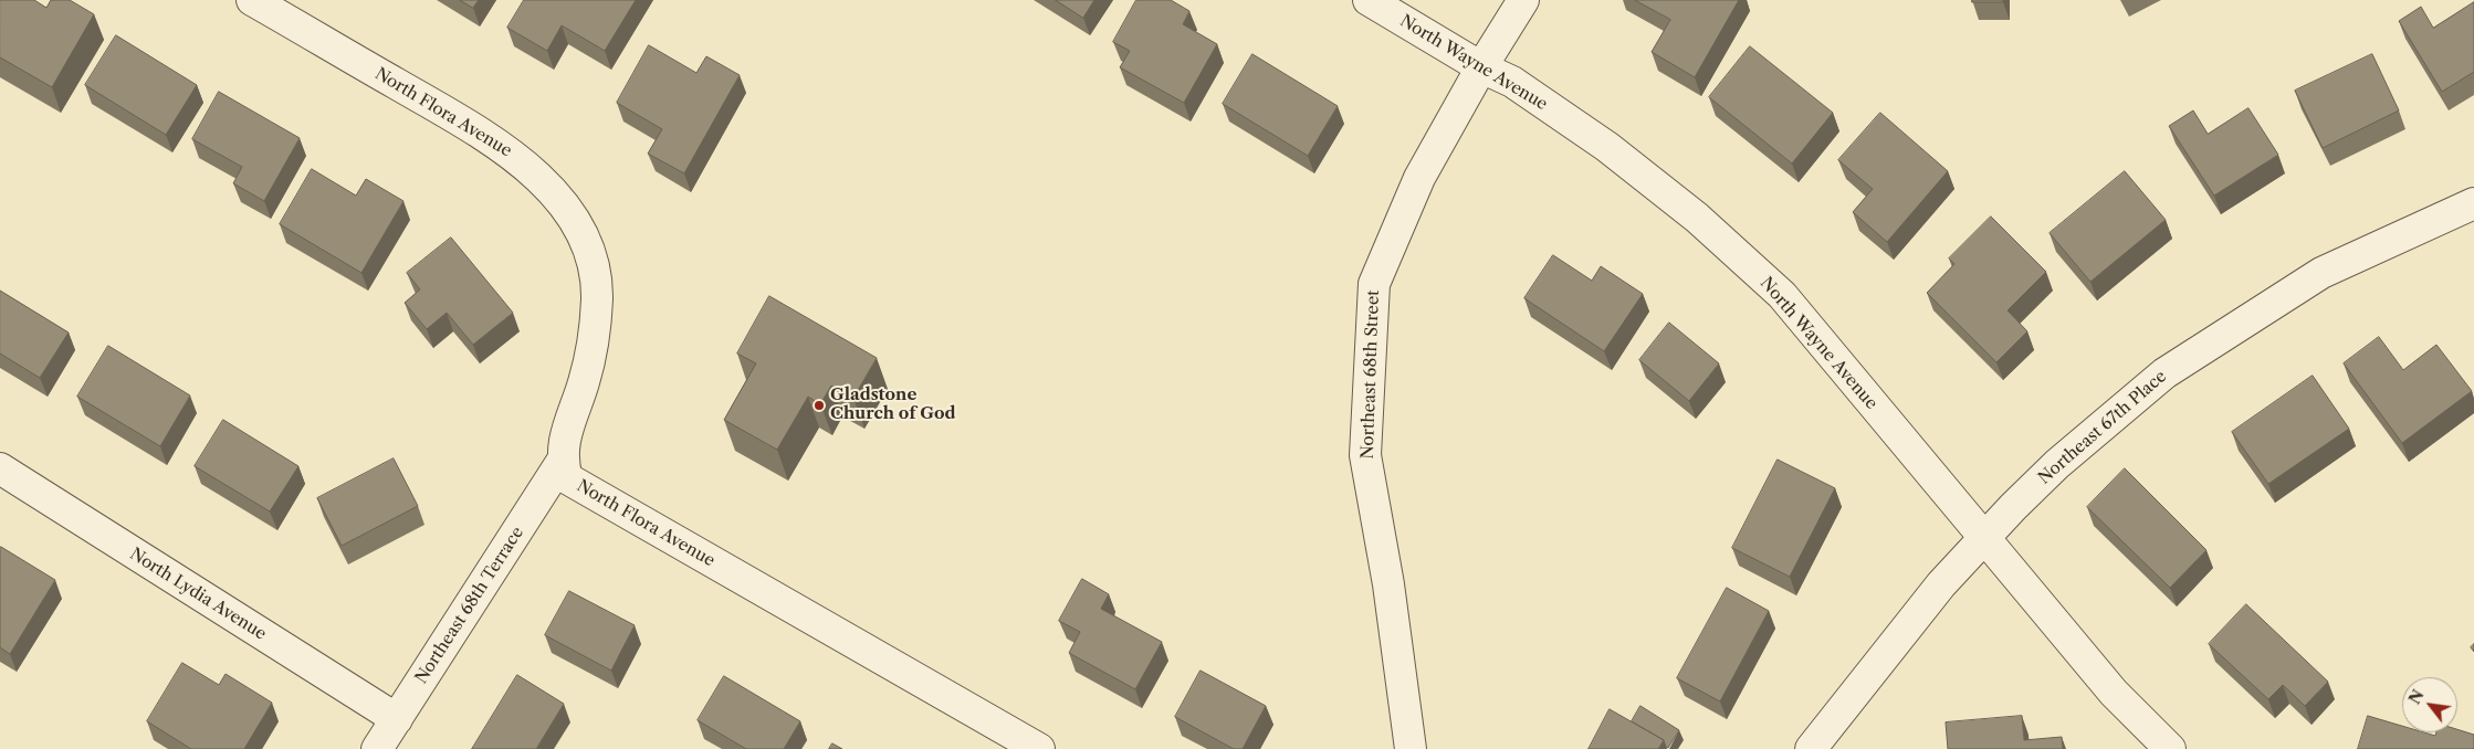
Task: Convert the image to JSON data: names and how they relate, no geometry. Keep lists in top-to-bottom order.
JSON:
{
  "streets": {
    "street": [
      "North Wayne Avenue",
      "North Flora Avenue",
      "Northeast 68th Street",
      "Northeast 67th Place",
      "North Lydia Avenue",
      "Northeast 68th Terrace"
    ]
  },
  "crossings": [
    ["North Wayne Avenue", "Northeast 68th Street"],
    ["North Wayne Avenue", "Northeast 67th Place"],
    ["North Flora Avenue", "Northeast 68th Terrace"],
    ["North Lydia Avenue", "Northeast 68th Terrace"]
  ],
  "places": ["Gladstone Church of God"],
  "north": "top left"
}
